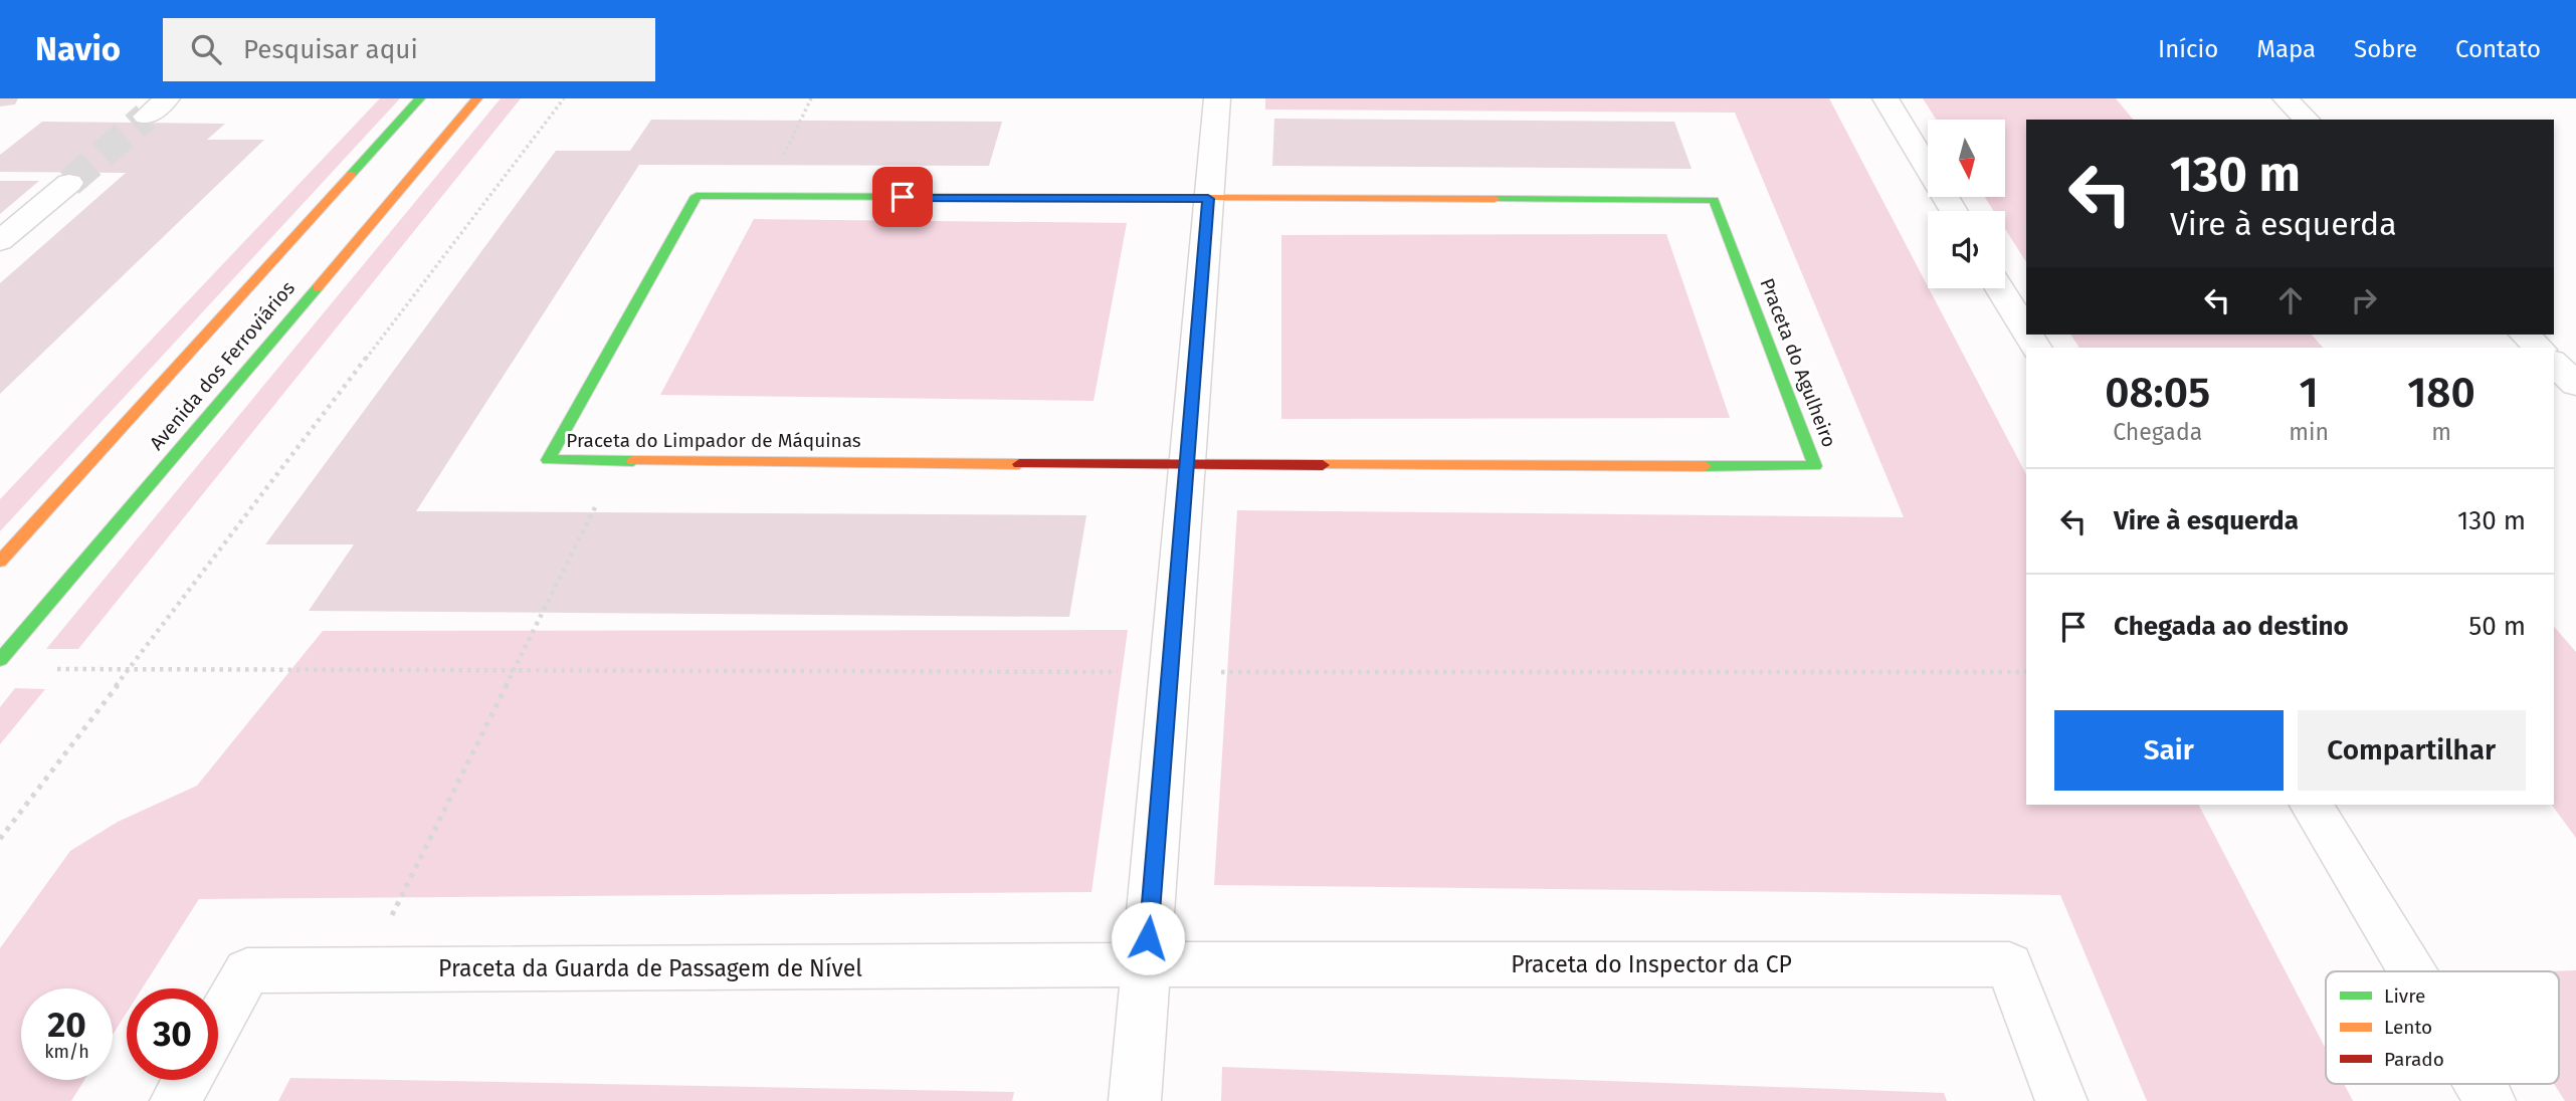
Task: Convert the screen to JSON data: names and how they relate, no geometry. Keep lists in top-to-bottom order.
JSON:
{
  "streets": {
    "street": [
      "Praceta do Agulheiro",
      "Avenida dos Ferroviários",
      "Praceta do Limpador de Máquinas",
      "Praceta do Inspector da CP",
      "Praceta da Guarda de Passagem de Nível"
    ]
  },
  "crossings": [
    ["Praceta do Agulheiro", "Praceta do Limpador de Máquinas"],
    ["Praceta do Inspector da CP", "Praceta da Guarda de Passagem de Nível"]
  ],
  "legend": ["Livre", "Lento", "Parado"],
  "north": "bottom",
  "page": {
    "header": "Navio",
    "search": "Pesquisar aqui",
    "nav": [
      "Início",
      "Mapa",
      "Sobre",
      "Contato"
    ],
    "turn": ["130 m", "Vire à esquerda"],
    "eta": [
      "08:05",
      "Chegada",
      "1",
      "min",
      "180",
      "m"
    ],
    "list": [
      {
        "name": "Vire à esquerda",
        "value": "130 m"
      },
      {
        "name": "Chegada ao destino",
        "value": "50 m"
      }
    ],
    "buttons": ["Sair", "Compartilhar"],
    "speed": "20 km/h",
    "limit": "30"
  }
}
